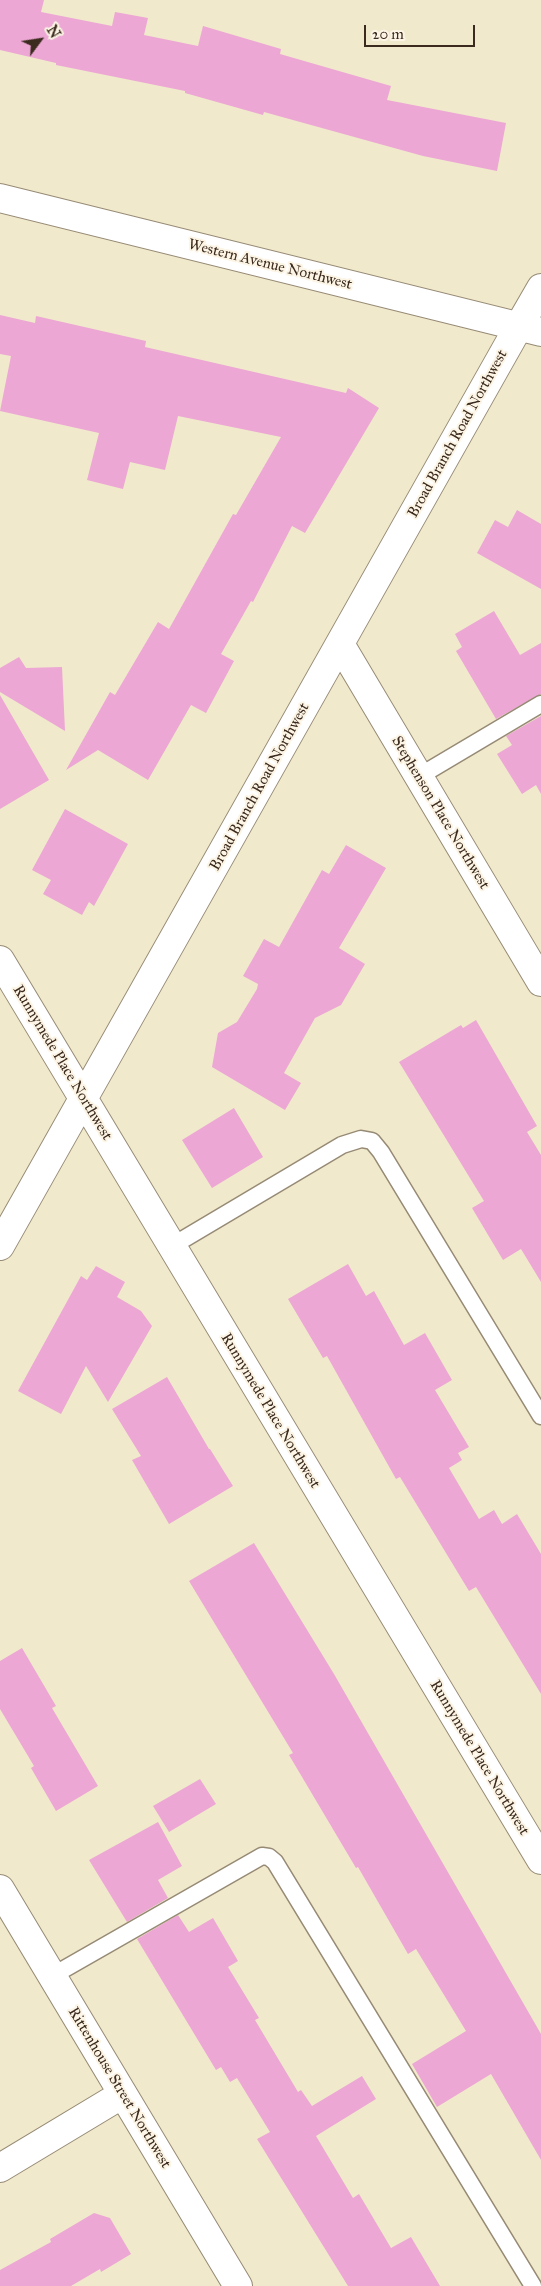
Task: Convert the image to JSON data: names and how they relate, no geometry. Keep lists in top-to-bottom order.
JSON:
{
  "streets": {
    "street": [
      "Western Avenue Northwest",
      "Broad Branch Road Northwest",
      "Stephenson Place Northwest",
      "Runnymede Place Northwest",
      "Rittenhouse Street Northwest"
    ]
  },
  "crossings": [
    ["Western Avenue Northwest", "Broad Branch Road Northwest"],
    ["Broad Branch Road Northwest", "Stephenson Place Northwest"],
    ["Broad Branch Road Northwest", "Runnymede Place Northwest"]
  ],
  "scale_bar": "20 m",
  "north": "top right"
}
